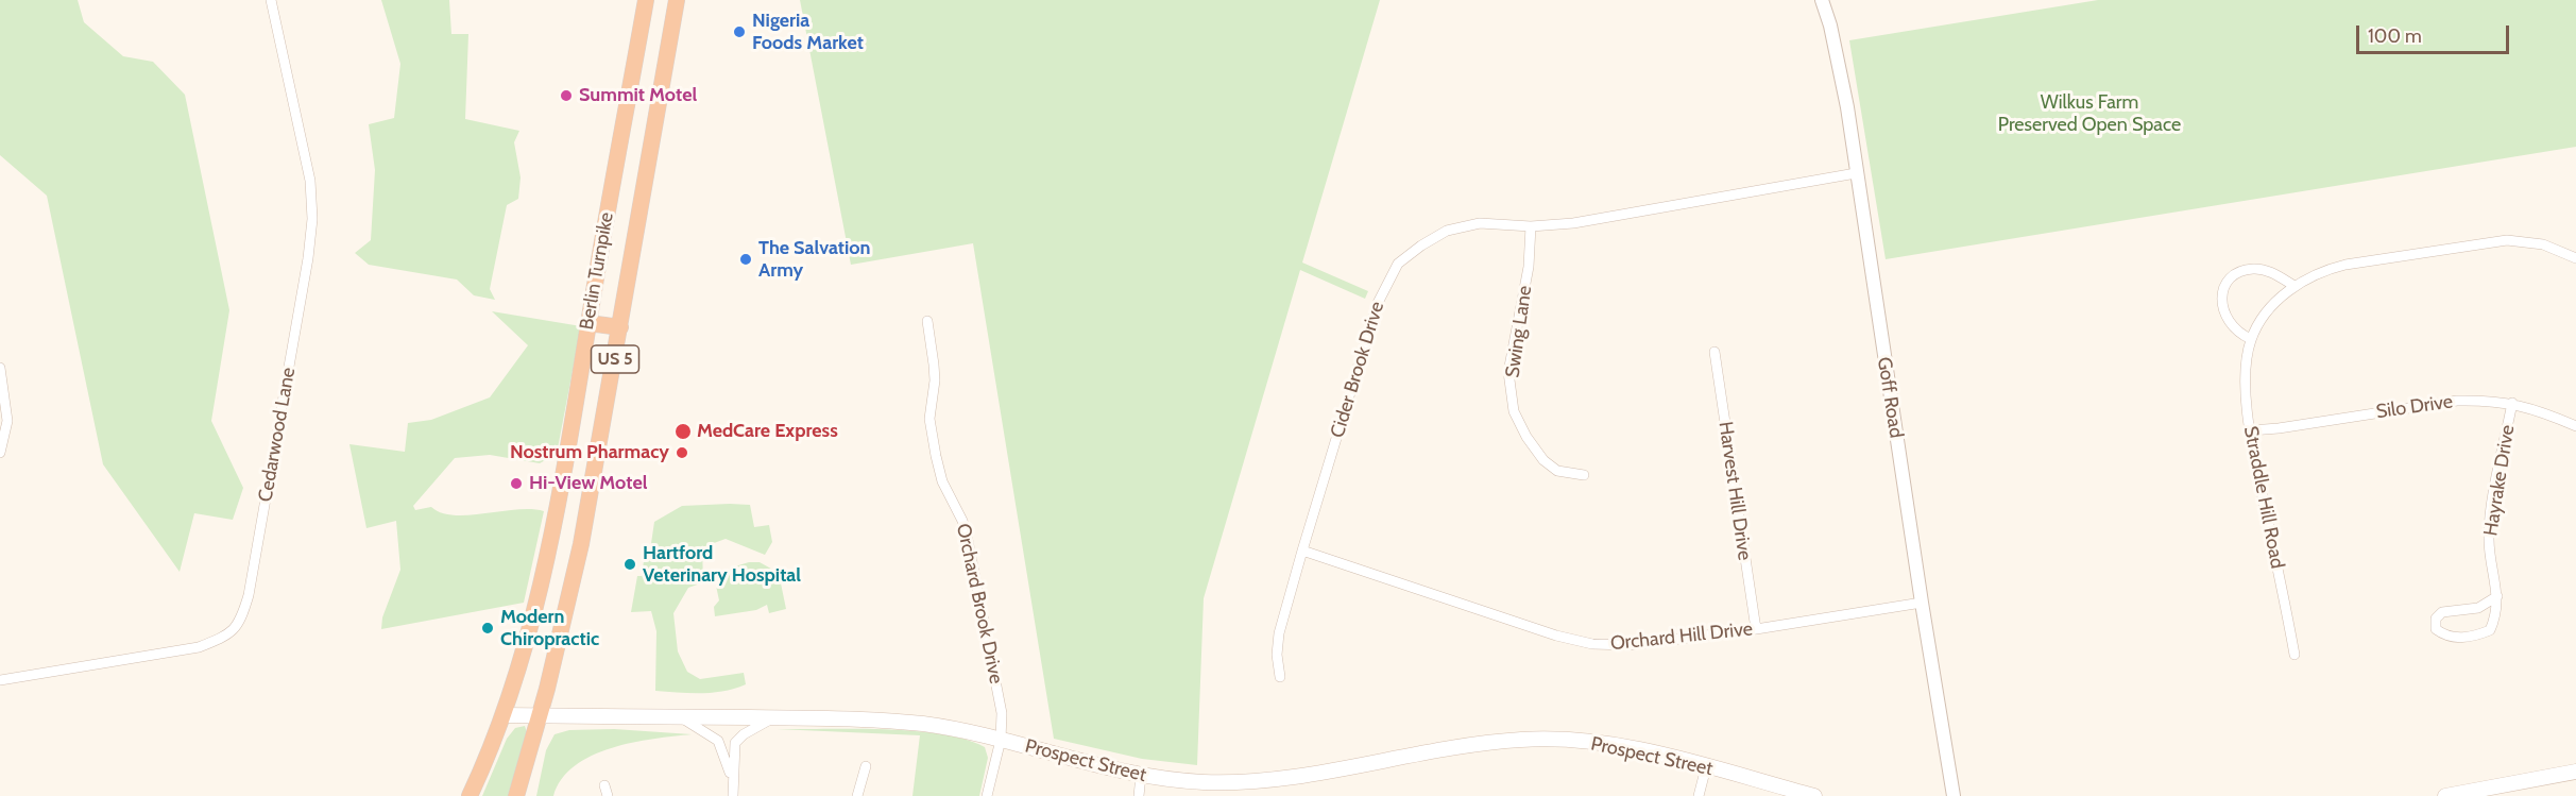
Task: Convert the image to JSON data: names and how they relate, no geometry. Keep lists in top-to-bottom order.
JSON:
{
  "streets": {
    "highway": ["Berlin Turnpike", "US 5"],
    "main road": ["Prospect Street"],
    "street": [
      "Swing Lane",
      "Cider Brook Drive",
      "Goff Road",
      "Silo Drive",
      "Cedarwood Lane",
      "Hayrake Drive",
      "Harvest Hill Drive",
      "Straddle Hill Road",
      "Orchard Brook Drive",
      "Orchard Hill Drive"
    ]
  },
  "crossings": [
    ["Berlin Turnpike", "Prospect Street"],
    ["Swing Lane", "Cider Brook Drive"],
    ["Cider Brook Drive", "Goff Road"],
    ["Cider Brook Drive", "Orchard Hill Drive"],
    ["Goff Road", "Orchard Hill Drive"],
    ["Silo Drive", "Hayrake Drive"],
    ["Silo Drive", "Straddle Hill Road"],
    ["Harvest Hill Drive", "Orchard Hill Drive"],
    ["Orchard Brook Drive", "Prospect Street"]
  ],
  "parks": ["Wilkus Farm Preserved Open Space"],
  "places": [
    "Nigeria Foods Market",
    "Summit Motel",
    "The Salvation Army",
    "MedCare Express",
    "Nostrum Pharmacy",
    "Hi-View Motel",
    "Hartford Veterinary Hospital",
    "Modern Chiropractic"
  ],
  "scale_bar": "100 m"
}
